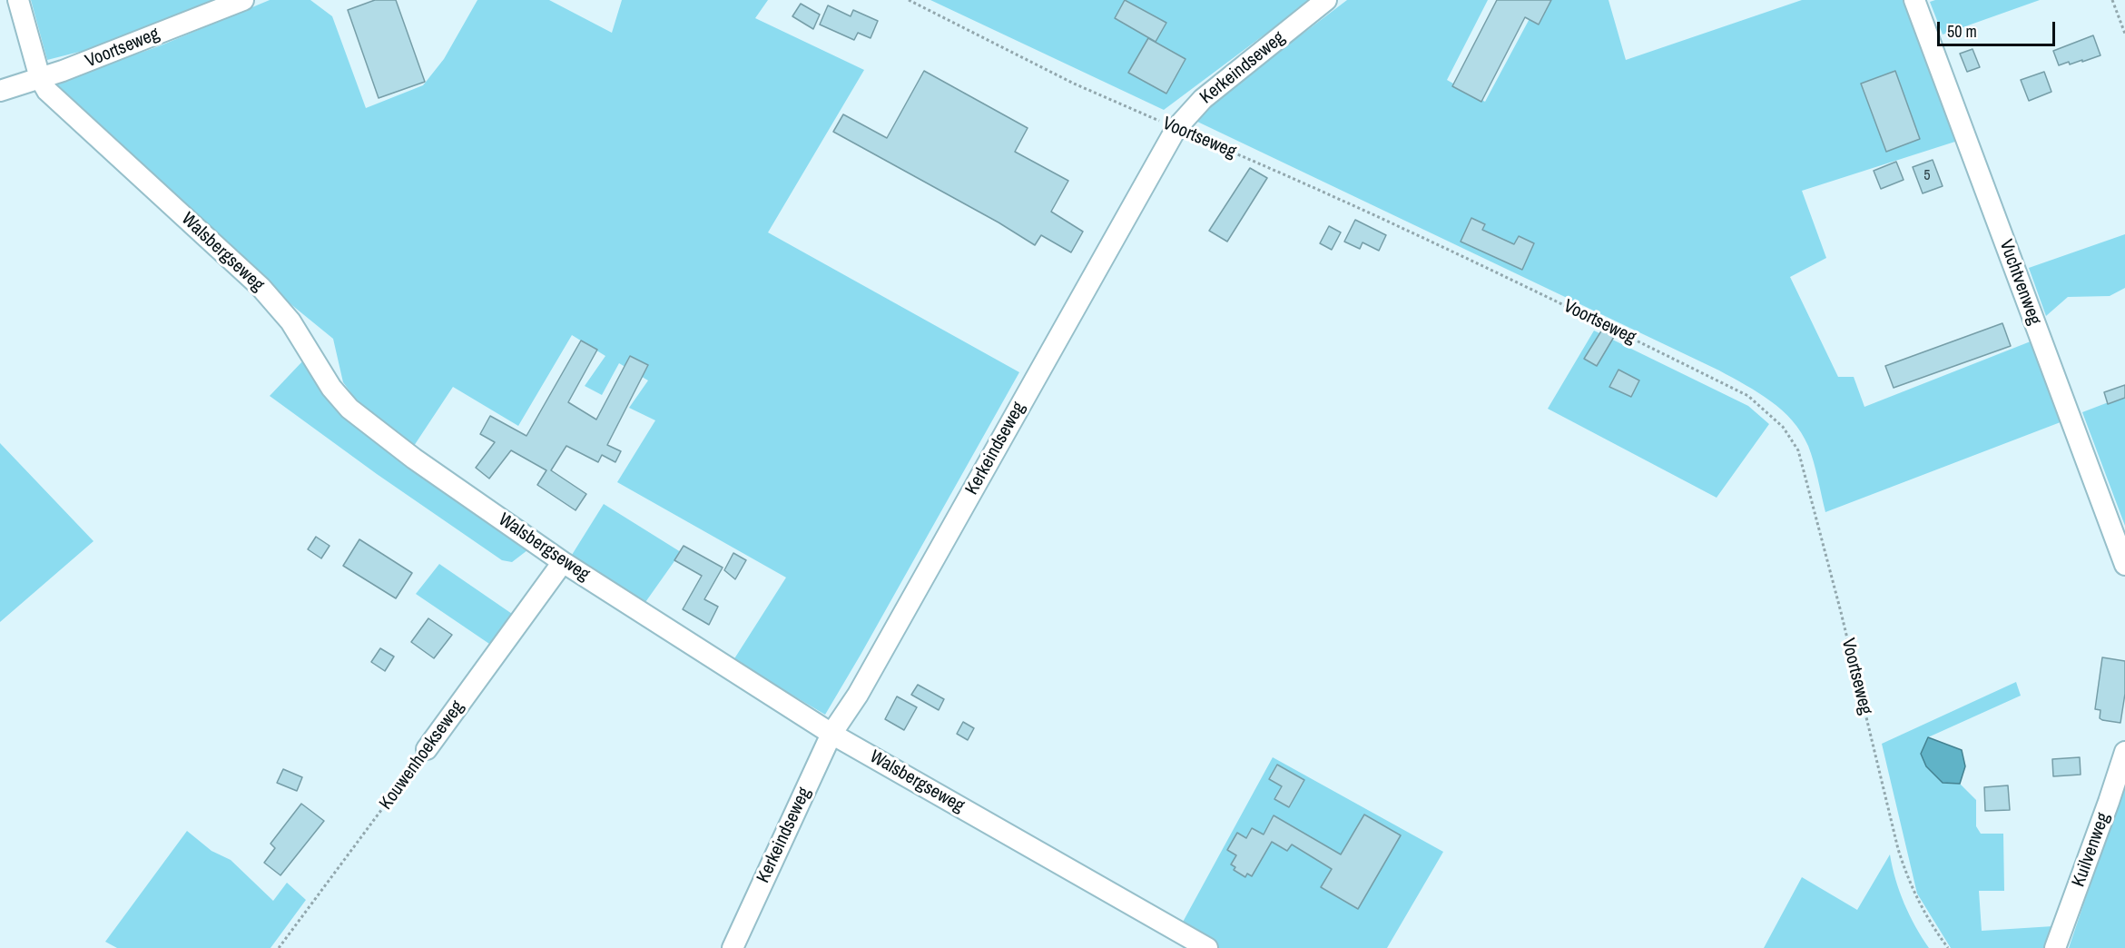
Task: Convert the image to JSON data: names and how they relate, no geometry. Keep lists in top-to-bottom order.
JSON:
{
  "streets": {
    "street": [
      "Voortseweg",
      "Kerkeindseweg",
      "Walsbergseweg",
      "Vuchtvenweg",
      "Kouwenhoekseweg",
      "Kuilvenweg"
    ]
  },
  "crossings": [
    ["Voortseweg", "Kerkeindseweg"],
    ["Voortseweg", "Walsbergseweg"],
    ["Kerkeindseweg", "Walsbergseweg"],
    ["Walsbergseweg", "Kouwenhoekseweg"]
  ],
  "house_numbers": ["5"],
  "scale_bar": "50 m"
}
